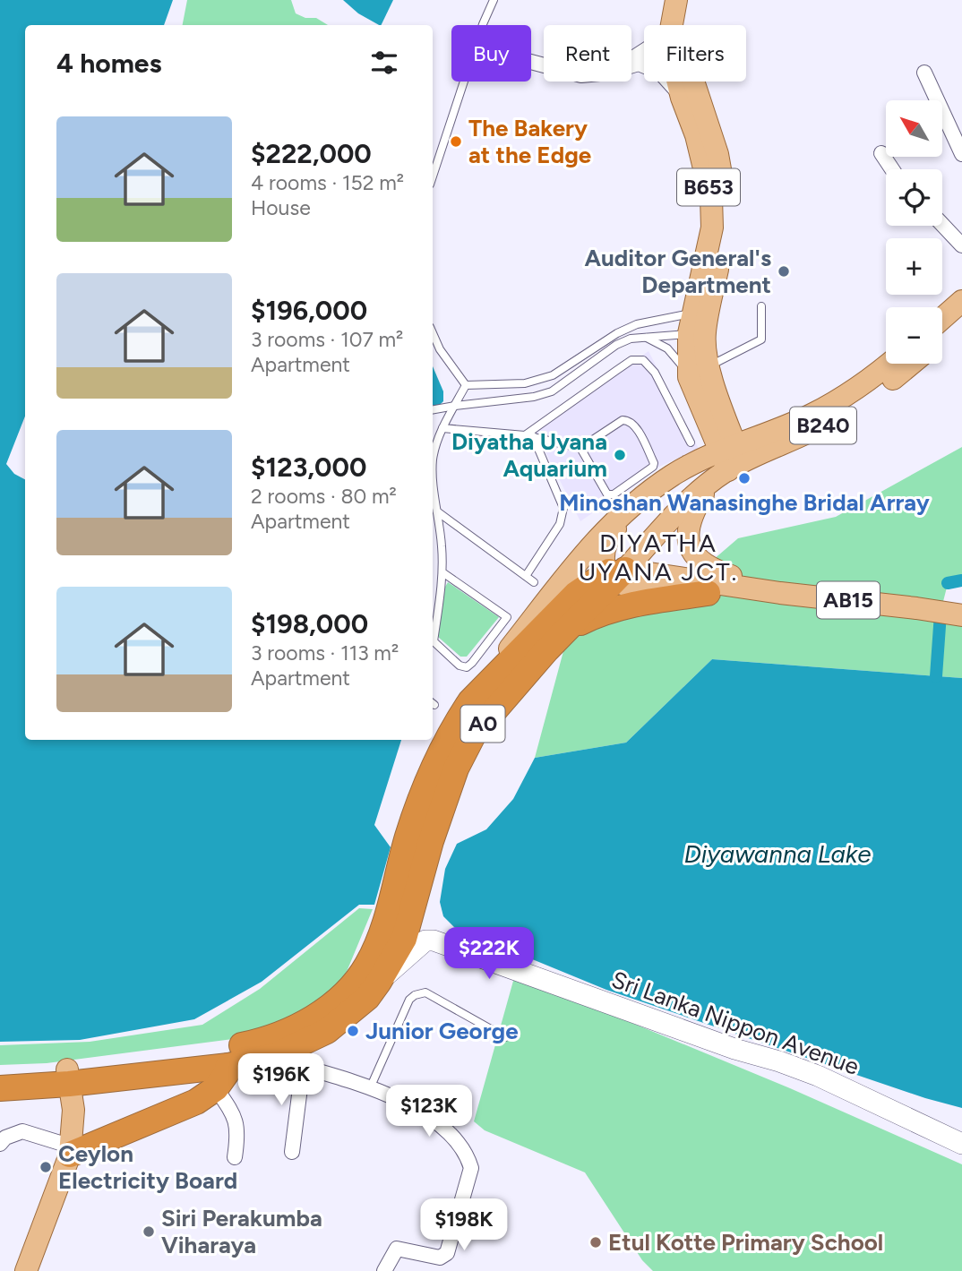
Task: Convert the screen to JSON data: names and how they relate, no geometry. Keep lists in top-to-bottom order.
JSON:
{
  "streets": {
    "highway": ["A0"],
    "main road": ["B653", "B240", "AB15"],
    "street": ["Sri Lanka Nippon Avenue"]
  },
  "crossings": [
    ["B653", "B240"],
    ["B240", "AB15"],
    ["B240", "A0"],
    ["AB15", "A0"],
    ["A0", "Sri Lanka Nippon Avenue"]
  ],
  "districts": ["DIYATHA UYANA JCT."],
  "water": ["Diyawanna Lake"],
  "places": [
    "The Bakery at the Edge",
    "Auditor General's Department",
    "Diyatha Uyana Aquarium",
    "Minoshan Wanasinghe Bridal Array",
    "Junior George",
    "Ceylon Electricity Board",
    "Siri Perakumba Viharaya",
    "Etul Kotte Primary School"
  ],
  "north": "top left",
  "page": {
    "chip": ["Buy", "Rent", "Filters"],
    "heading": "4 homes",
    "map_buttons": ["+", "−"],
    "list": [
      {
        "name": "$222,000",
        "note": "4 rooms · 152 m² · House"
      },
      {
        "name": "$196,000",
        "note": "3 rooms · 107 m² · Apartment"
      },
      {
        "name": "$123,000",
        "note": "2 rooms · 80 m² · Apartment"
      },
      {
        "name": "$198,000",
        "note": "3 rooms · 113 m² · Apartment"
      }
    ],
    "price": [
      "$222K",
      "$196K",
      "$123K",
      "$198K"
    ]
  }
}
